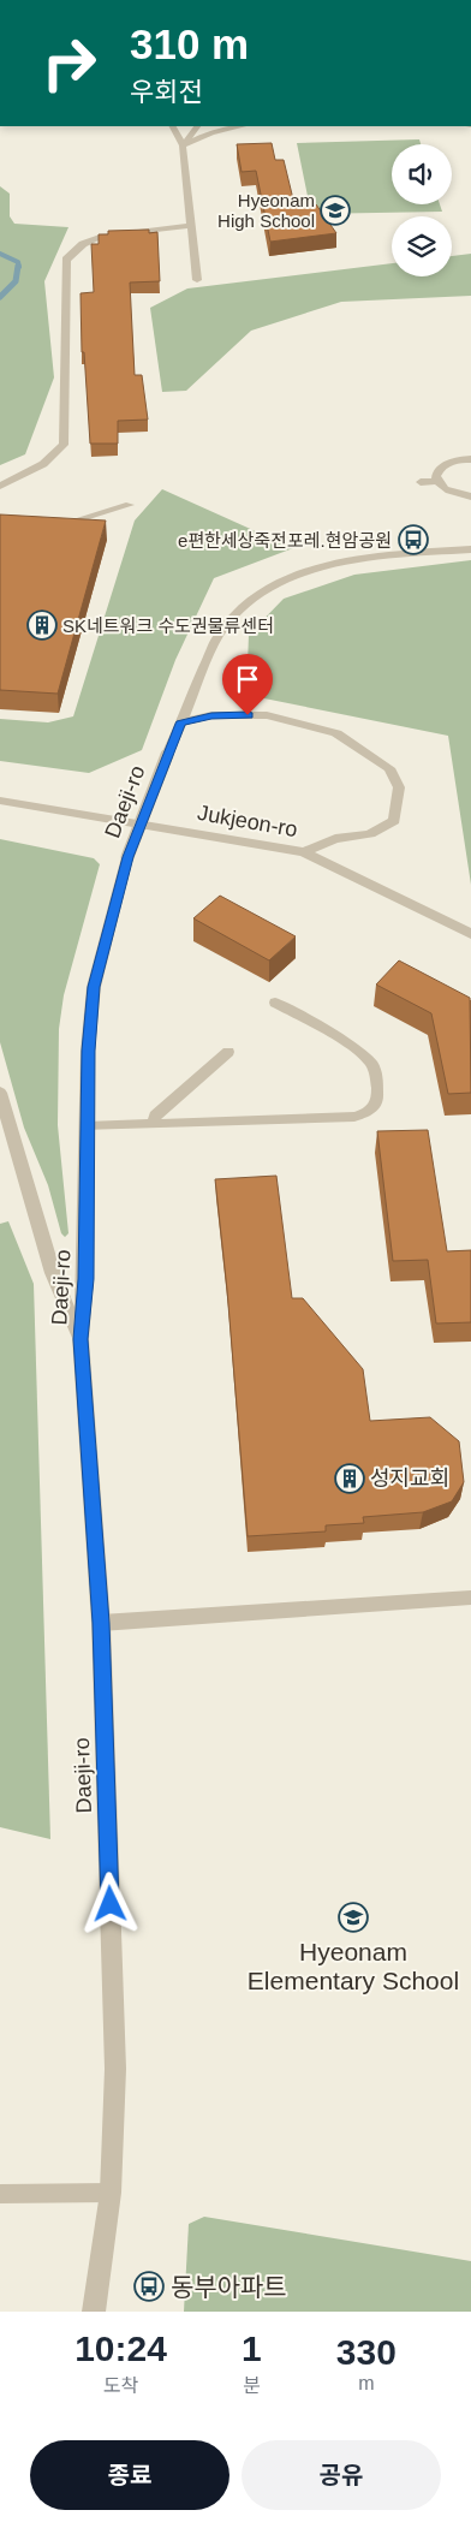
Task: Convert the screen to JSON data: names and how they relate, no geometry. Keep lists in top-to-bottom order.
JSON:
{
  "streets": {
    "street": ["Daeji-ro", "Jukjeon-ro"]
  },
  "places": {
    "school or university": ["Hyeonam High School", "Hyeonam Elementary School"],
    "bus stop": ["e편한세상죽전포레.현암공원", "동부아파트"],
    "building": ["SK네트워크 수도권물류센터", "성지교회"]
  },
  "page": {
    "turn": ["310 m", "우회전"],
    "eta": [
      "10:24",
      "도착",
      "1",
      "분",
      "330",
      "m"
    ],
    "buttons": ["종료", "공유"]
  }
}
